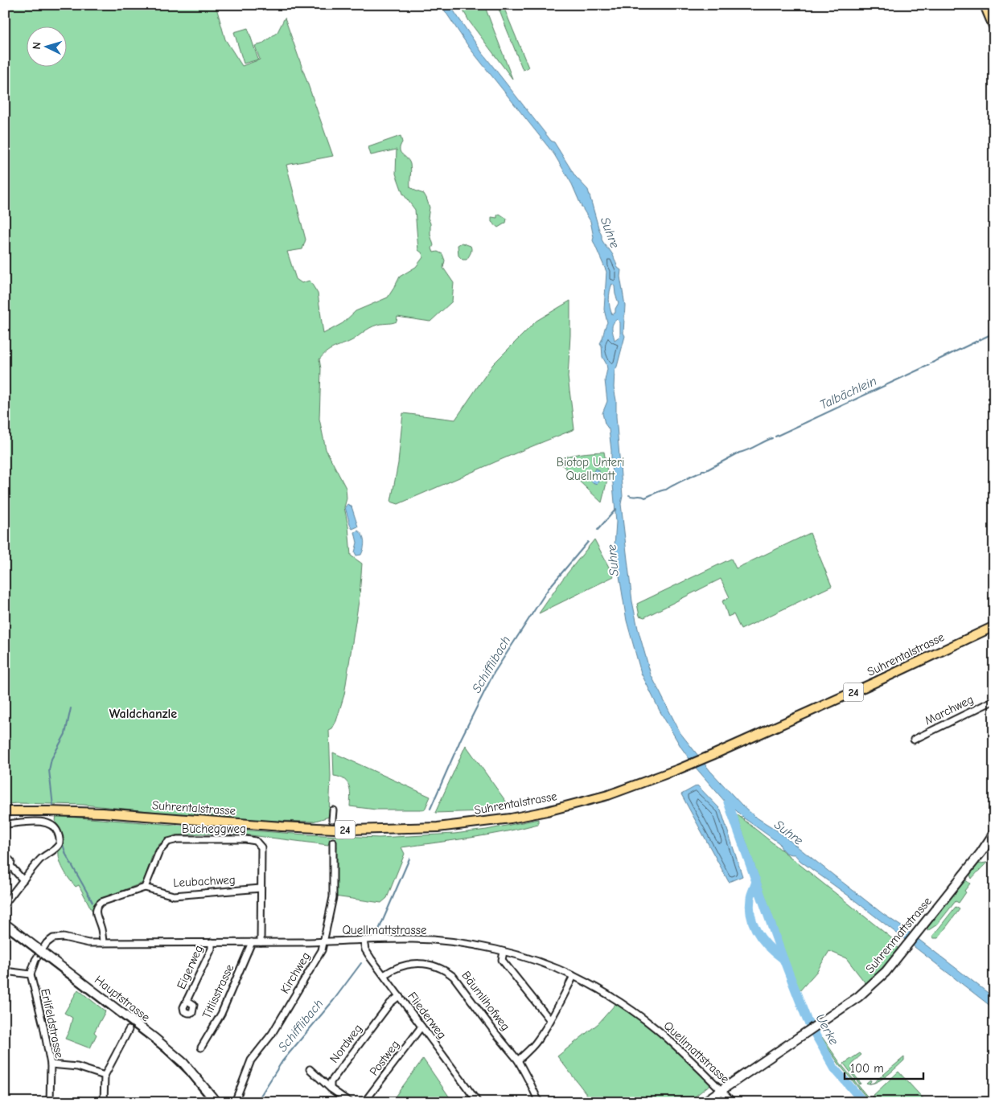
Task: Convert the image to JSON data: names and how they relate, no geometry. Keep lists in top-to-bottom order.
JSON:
{
  "streets": {
    "main road": ["Suhrentalstrasse", "24"],
    "street": [
      "Marchweg",
      "Bucheggweg",
      "Leubachweg",
      "Quellmattstrasse",
      "Suhrenmattstrasse",
      "Eigerweg",
      "Kirchweg",
      "Titlisstrasse",
      "Hauptstrasse",
      "Bäumlihofweg",
      "Fliederweg",
      "Erlifeldstrasse",
      "Nordweg",
      "Postweg"
    ]
  },
  "crossings": [
    ["Bucheggweg", "Leubachweg"],
    ["Bucheggweg", "Quellmattstrasse"],
    ["Quellmattstrasse", "Suhrenmattstrasse"],
    ["Quellmattstrasse", "Eigerweg"],
    ["Quellmattstrasse", "Kirchweg"],
    ["Quellmattstrasse", "Titlisstrasse"],
    ["Quellmattstrasse", "Hauptstrasse"],
    ["Quellmattstrasse", "Fliederweg"],
    ["Quellmattstrasse", "Erlifeldstrasse"],
    ["Hauptstrasse", "Erlifeldstrasse"],
    ["Bäumlihofweg", "Fliederweg"],
    ["Fliederweg", "Nordweg"],
    ["Fliederweg", "Postweg"]
  ],
  "districts": ["Waldchanzle"],
  "water": [
    "Suhre",
    "Talbächlein",
    "Schifflibach",
    "Uerke"
  ],
  "parks": ["Biotop Unteri Quellmatt"],
  "scale_bar": "100 m",
  "north": "left"
}
